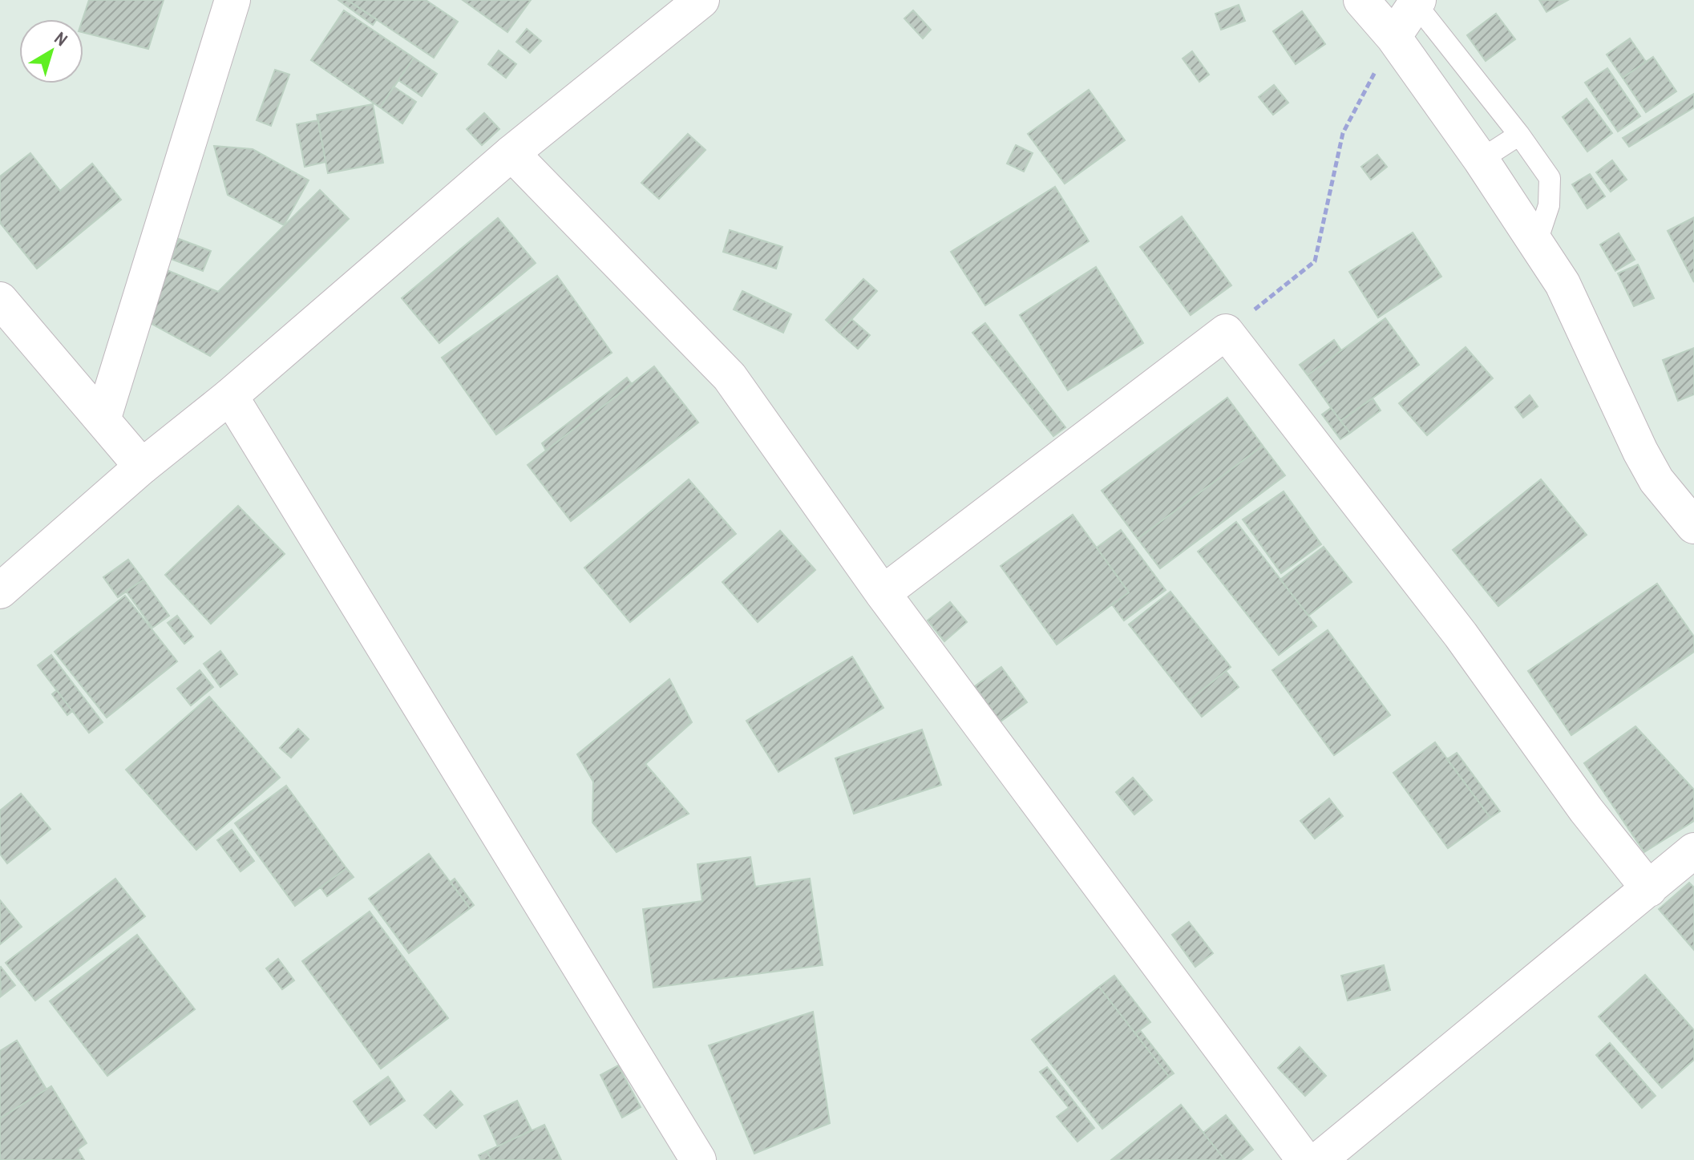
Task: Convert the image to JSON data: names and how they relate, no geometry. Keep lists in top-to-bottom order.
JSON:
{
  "north": "top right"
}
